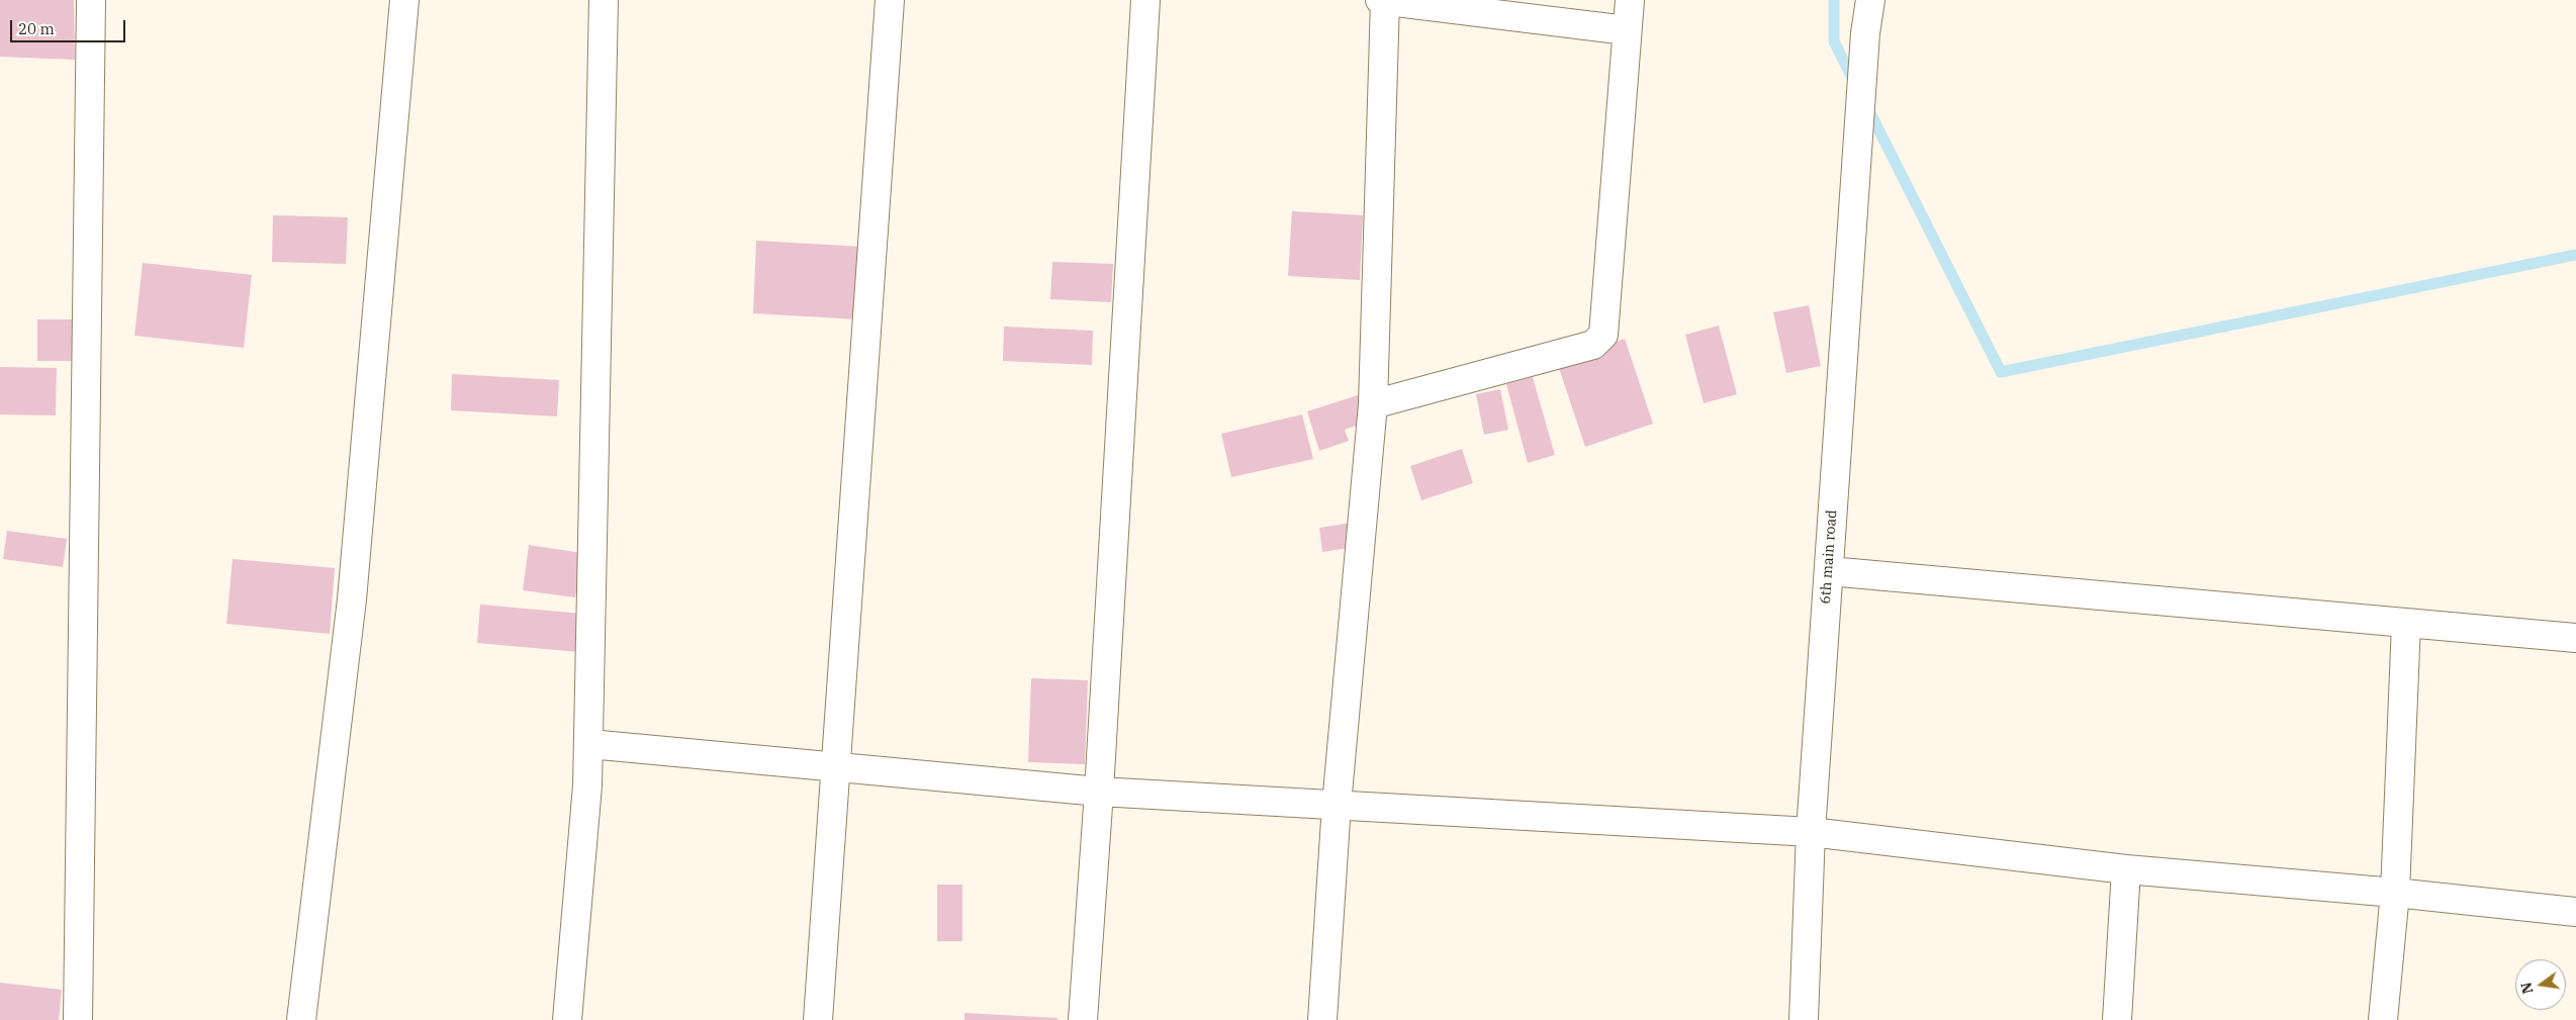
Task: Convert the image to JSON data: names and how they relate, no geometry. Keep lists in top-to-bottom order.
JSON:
{
  "streets": {
    "street": ["6th main road"]
  },
  "scale_bar": "20 m",
  "north": "left"
}
